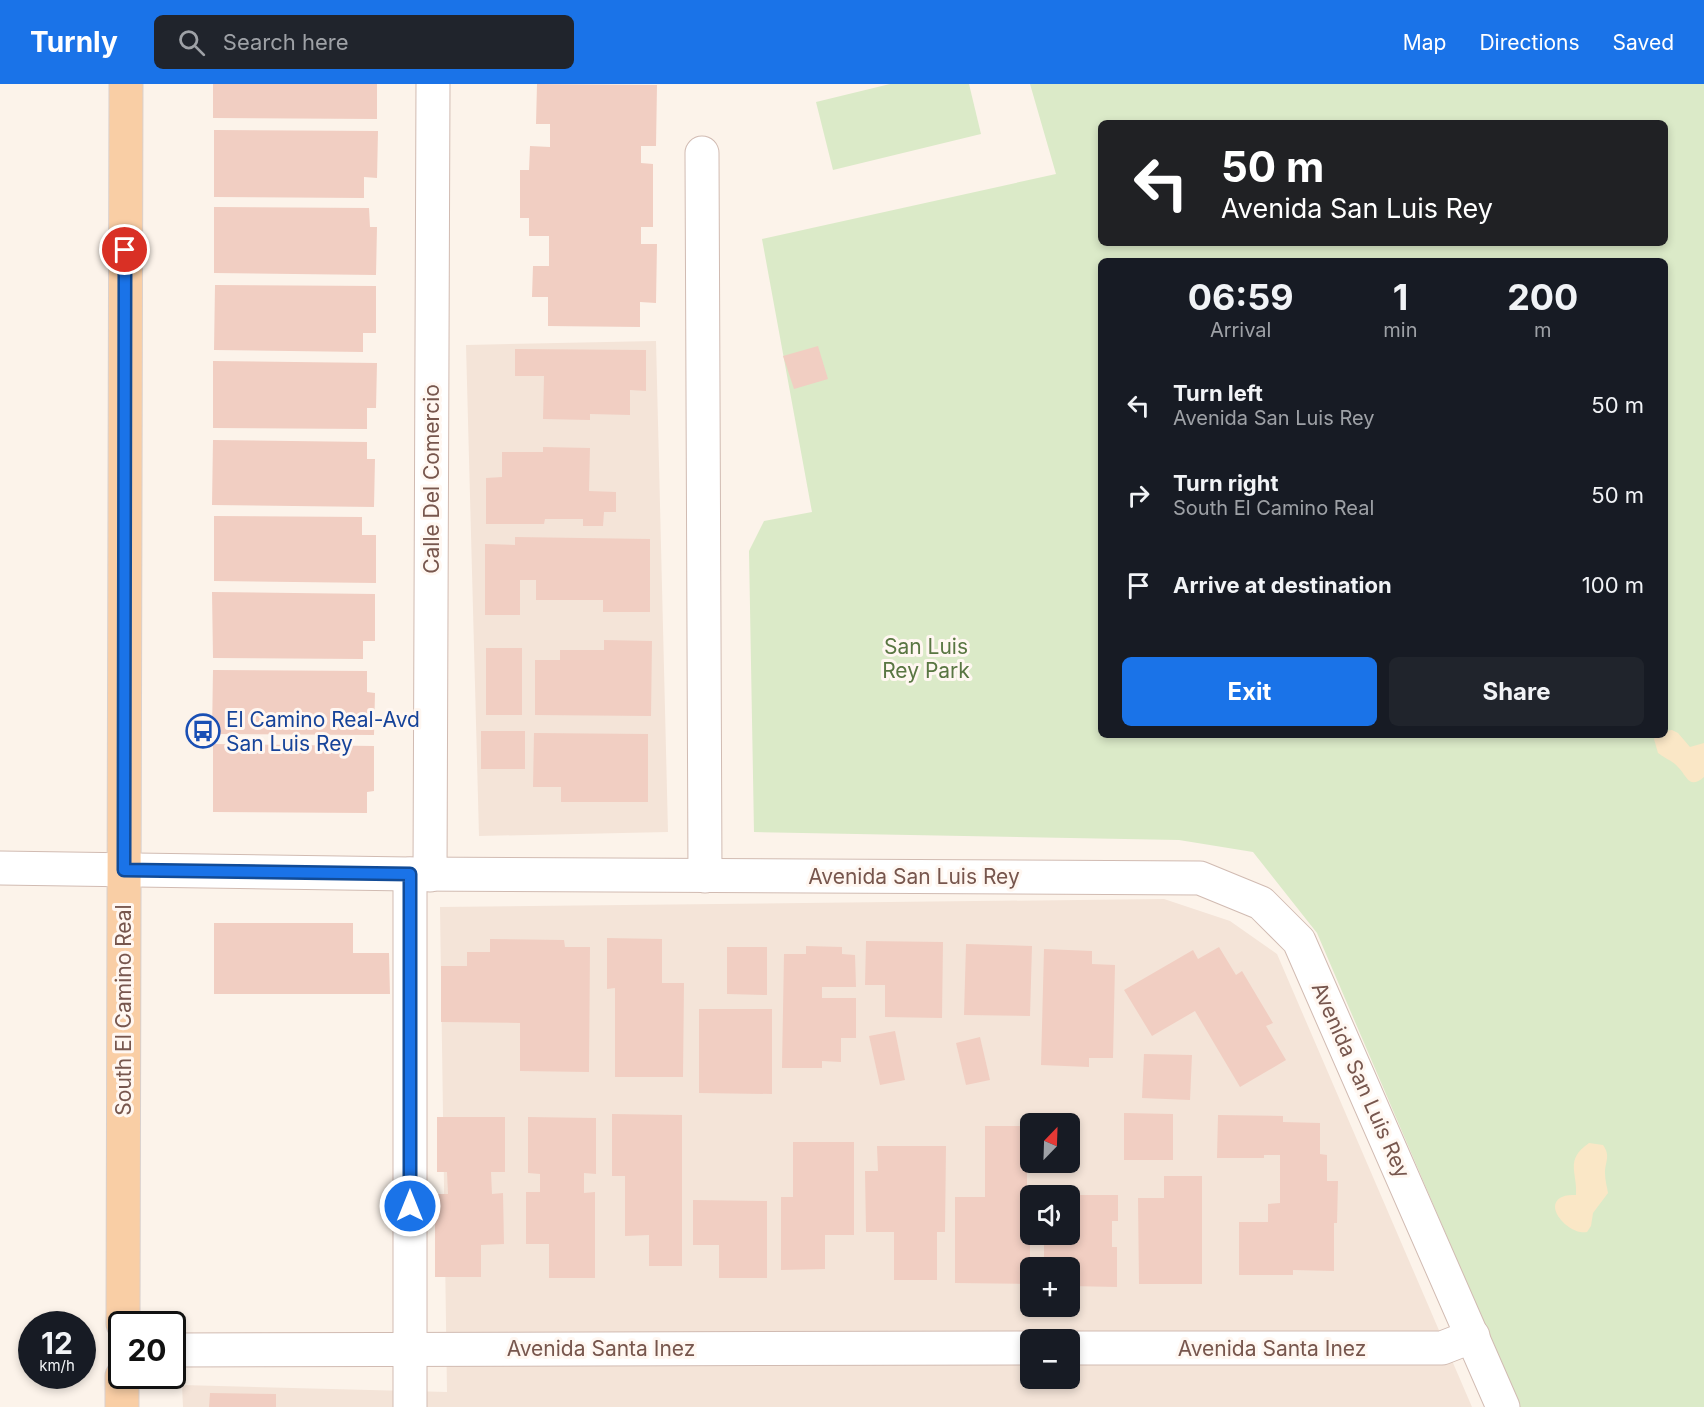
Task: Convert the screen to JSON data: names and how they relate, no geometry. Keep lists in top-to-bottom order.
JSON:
{
  "streets": {
    "main road": ["South El Camino Real"],
    "street": ["Calle Del Comercio", "Avenida San Luis Rey", "Avenida Santa Inez"]
  },
  "crossings": [
    ["Calle Del Comercio", "Avenida San Luis Rey"],
    ["Calle Del Comercio", "Avenida Santa Inez"],
    ["Avenida San Luis Rey", "South El Camino Real"],
    ["Avenida San Luis Rey", "Avenida Santa Inez"]
  ],
  "parks": ["San Luis Rey Park"],
  "places": {
    "bus stop": ["El Camino Real-Avd San Luis Rey"]
  },
  "north": "top right",
  "page": {
    "header": "Turnly",
    "search": "Search here",
    "nav": ["Map", "Directions", "Saved"],
    "turn": ["50 m", "Avenida San Luis Rey"],
    "eta": [
      "06:59",
      "Arrival",
      "1",
      "min",
      "200",
      "m"
    ],
    "list": [
      {
        "name": "Turn left",
        "note": "Avenida San Luis Rey",
        "value": "50 m"
      },
      {
        "name": "Turn right",
        "note": "South El Camino Real",
        "value": "50 m"
      },
      {
        "name": "Arrive at destination",
        "value": "100 m"
      }
    ],
    "buttons": ["Exit", "Share"],
    "map_buttons": ["+", "−"],
    "speed": "12 km/h",
    "limit": "20"
  }
}
